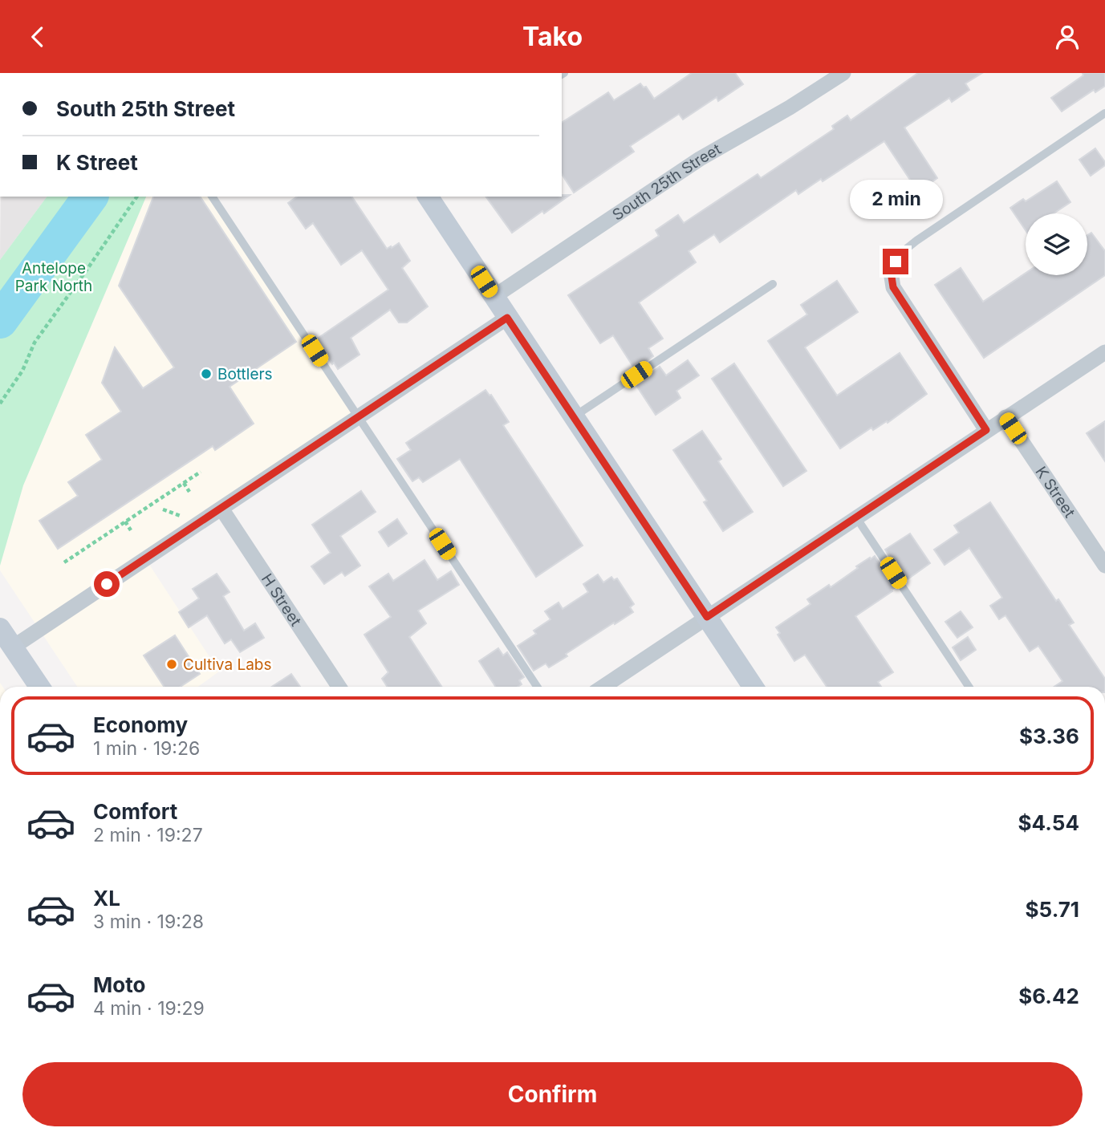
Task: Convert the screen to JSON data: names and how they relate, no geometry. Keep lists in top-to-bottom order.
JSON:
{
  "streets": {
    "street": ["South 25th Street", "K Street", "H Street"]
  },
  "parks": ["Antelope Park North"],
  "places": ["Bottlers", "Cultiva Labs"],
  "page": {
    "header": "Tako",
    "banner": ["South 25th Street", "K Street"],
    "bubble": "2 min",
    "list": [
      {
        "name": "Economy",
        "note": "1 min · 19:26",
        "value": "$3.36"
      },
      {
        "name": "Comfort",
        "note": "2 min · 19:27",
        "value": "$4.54"
      },
      {
        "name": "XL",
        "note": "3 min · 19:28",
        "value": "$5.71"
      },
      {
        "name": "Moto",
        "note": "4 min · 19:29",
        "value": "$6.42"
      }
    ],
    "buttons": "Confirm"
  }
}
